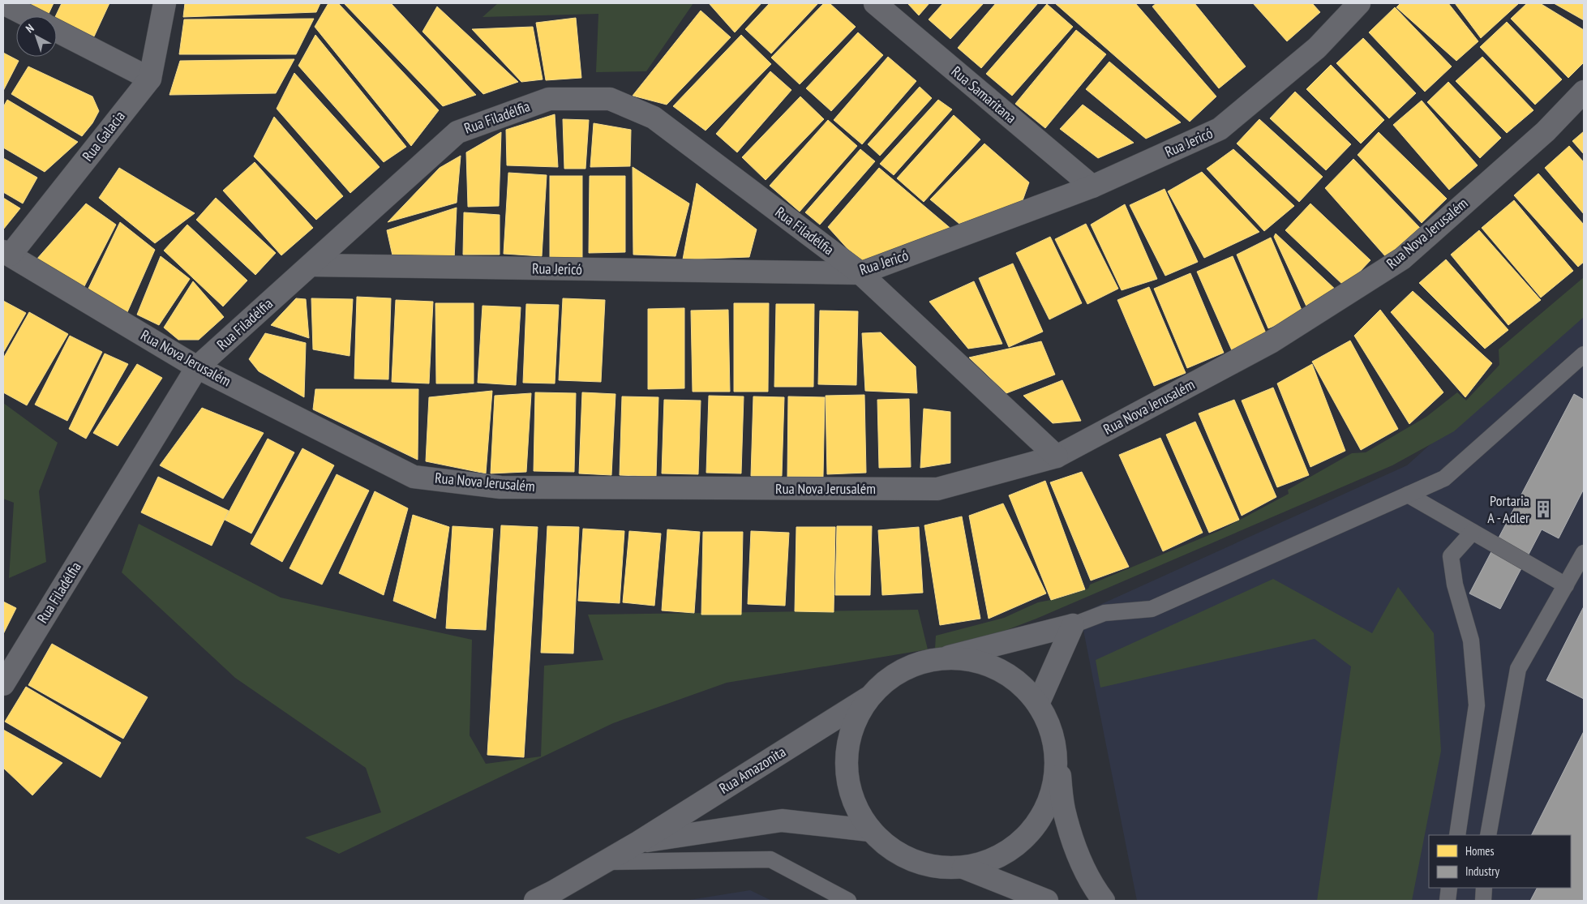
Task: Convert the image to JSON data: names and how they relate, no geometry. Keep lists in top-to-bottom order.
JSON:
{
  "streets": {
    "street": [
      "Rua Samaritana",
      "Rua Filadélfia",
      "Rua Galacia",
      "Rua Jericó",
      "Rua Nova Jerusalém",
      "Rua Amazonita"
    ]
  },
  "crossings": [
    ["Rua Samaritana", "Rua Jericó"],
    ["Rua Filadélfia", "Rua Jericó"],
    ["Rua Filadélfia", "Rua Nova Jerusalém"],
    ["Rua Galacia", "Rua Nova Jerusalém"]
  ],
  "places": {
    "building": ["Portaria A - Adler"]
  },
  "legend": ["Homes", "Industry"],
  "north": "top left"
}
